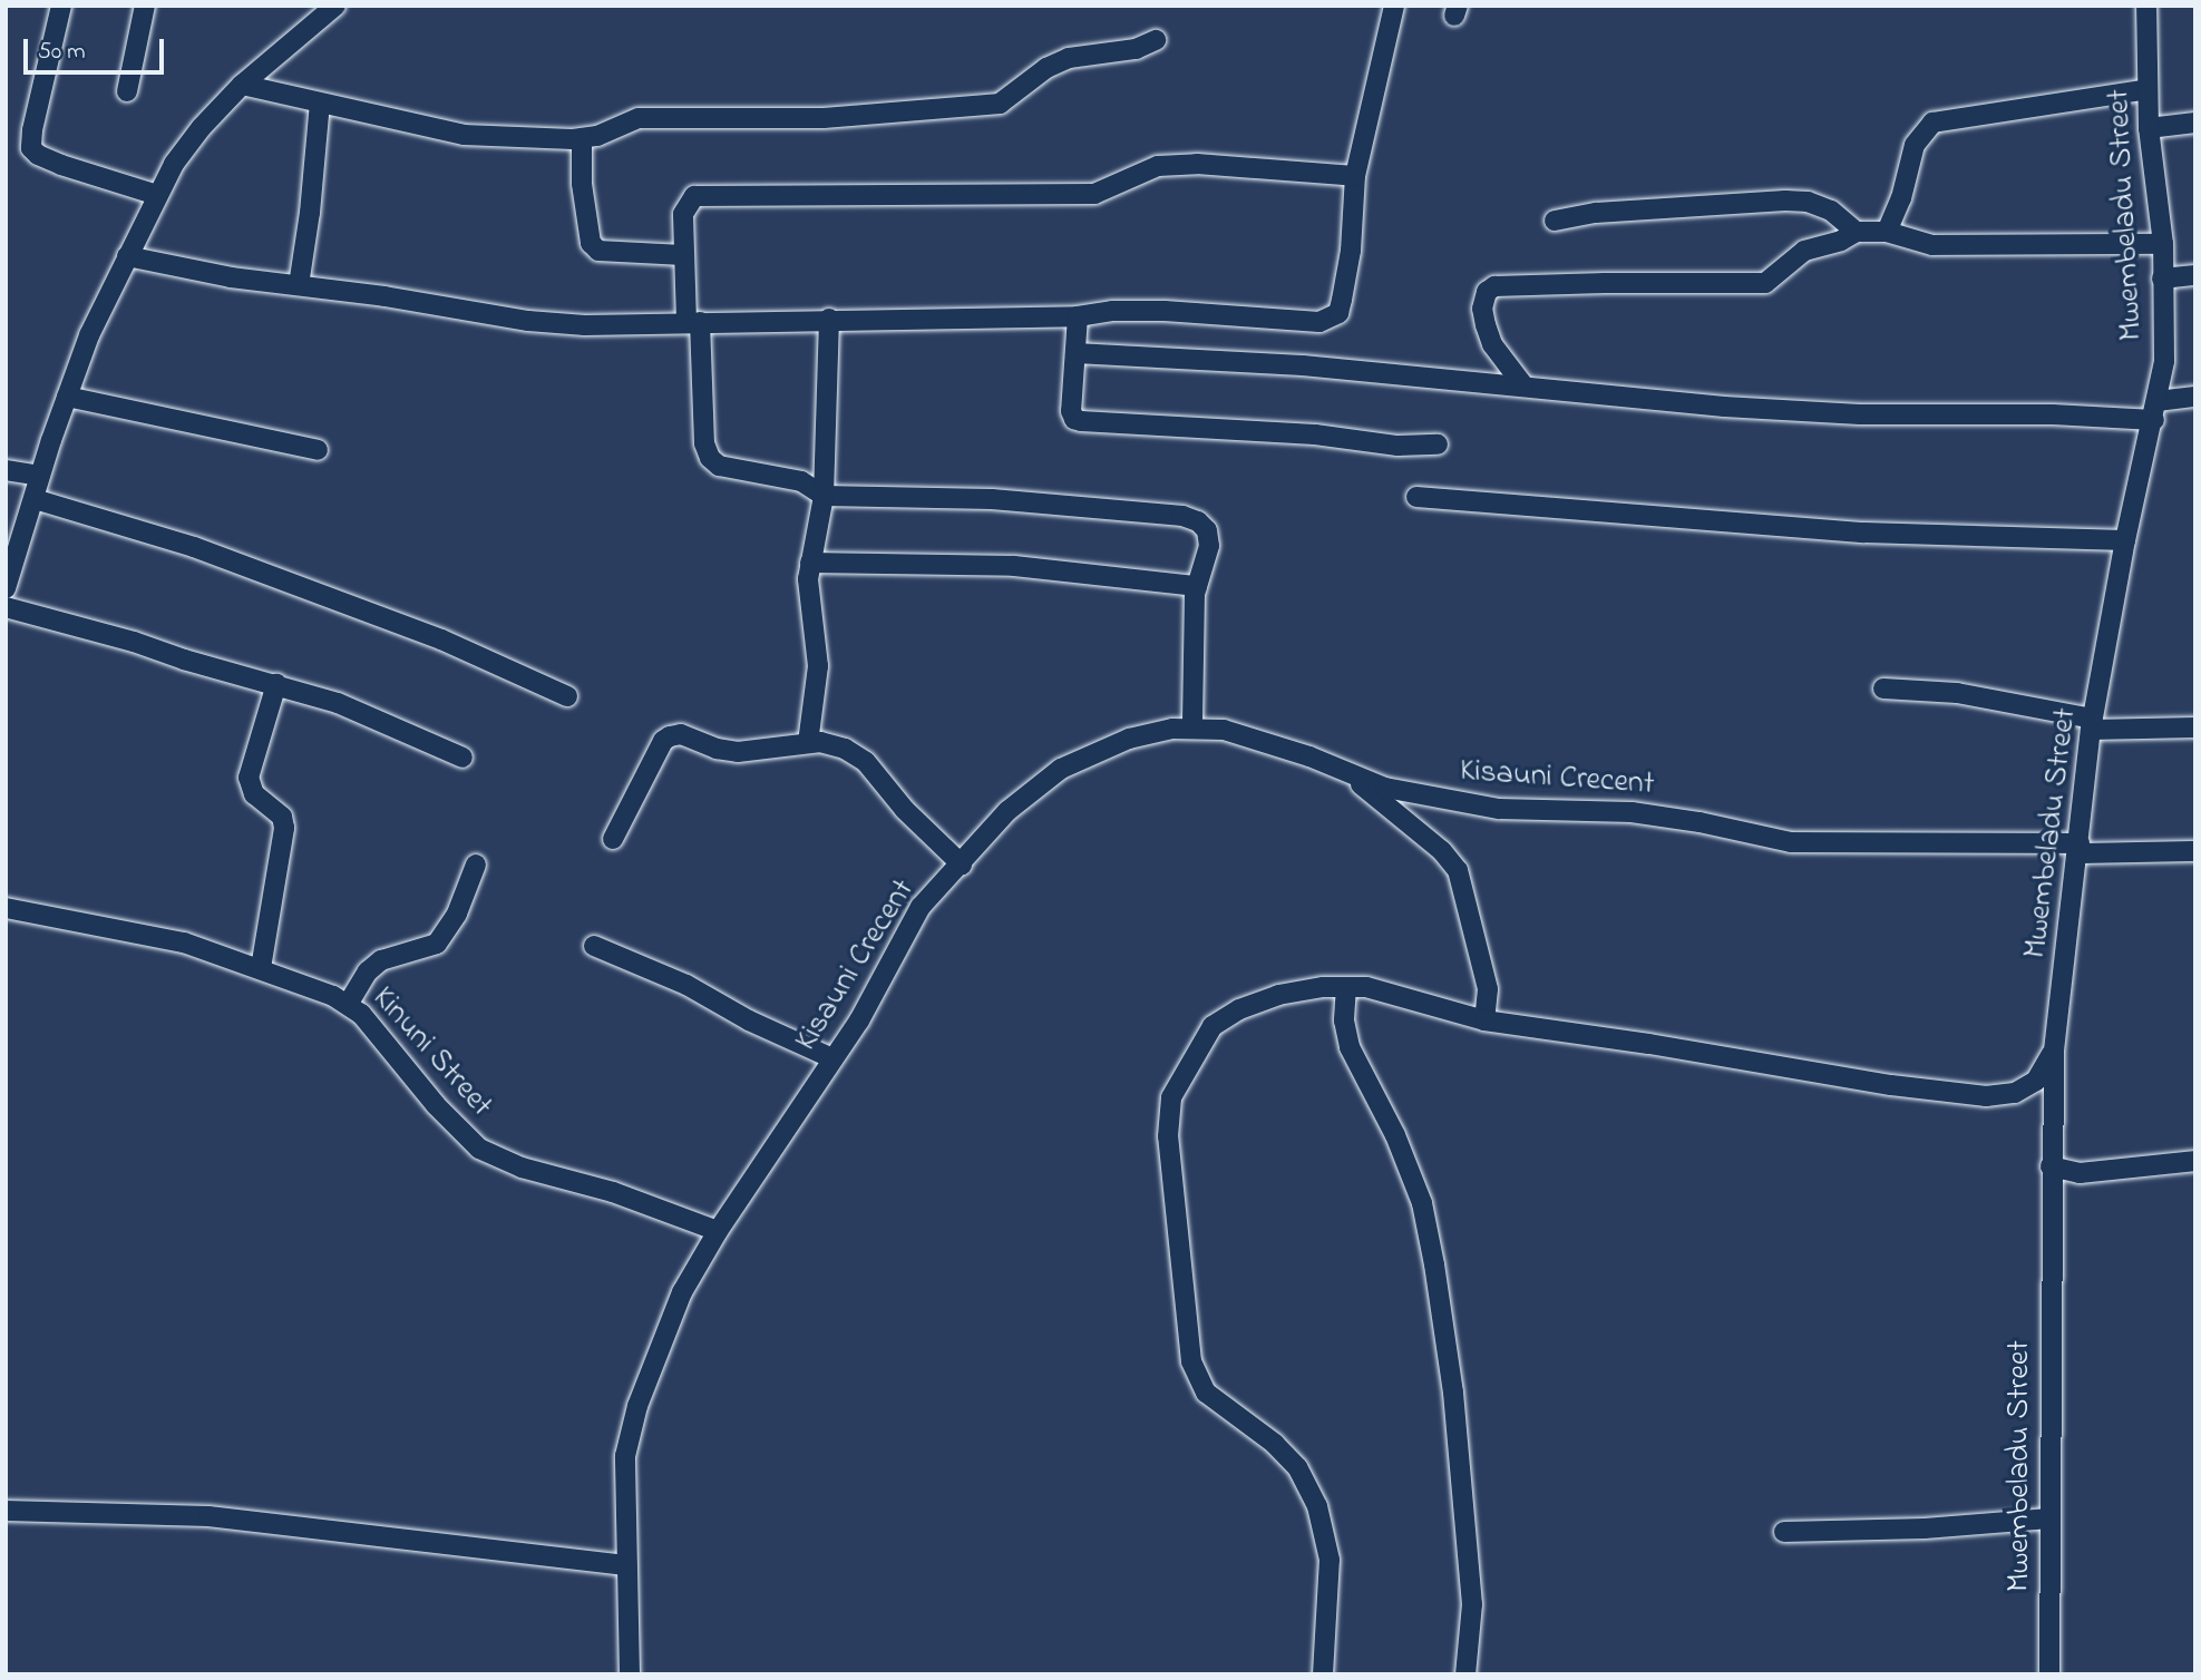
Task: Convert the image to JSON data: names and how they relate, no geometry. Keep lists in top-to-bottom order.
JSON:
{
  "streets": {
    "street": ["Mwembeladu Street", "Kisauni Crecent", "Kinuni Street"]
  },
  "crossings": [
    ["Mwembeladu Street", "Kisauni Crecent"],
    ["Kisauni Crecent", "Kinuni Street"]
  ],
  "scale_bar": "50 m"
}
